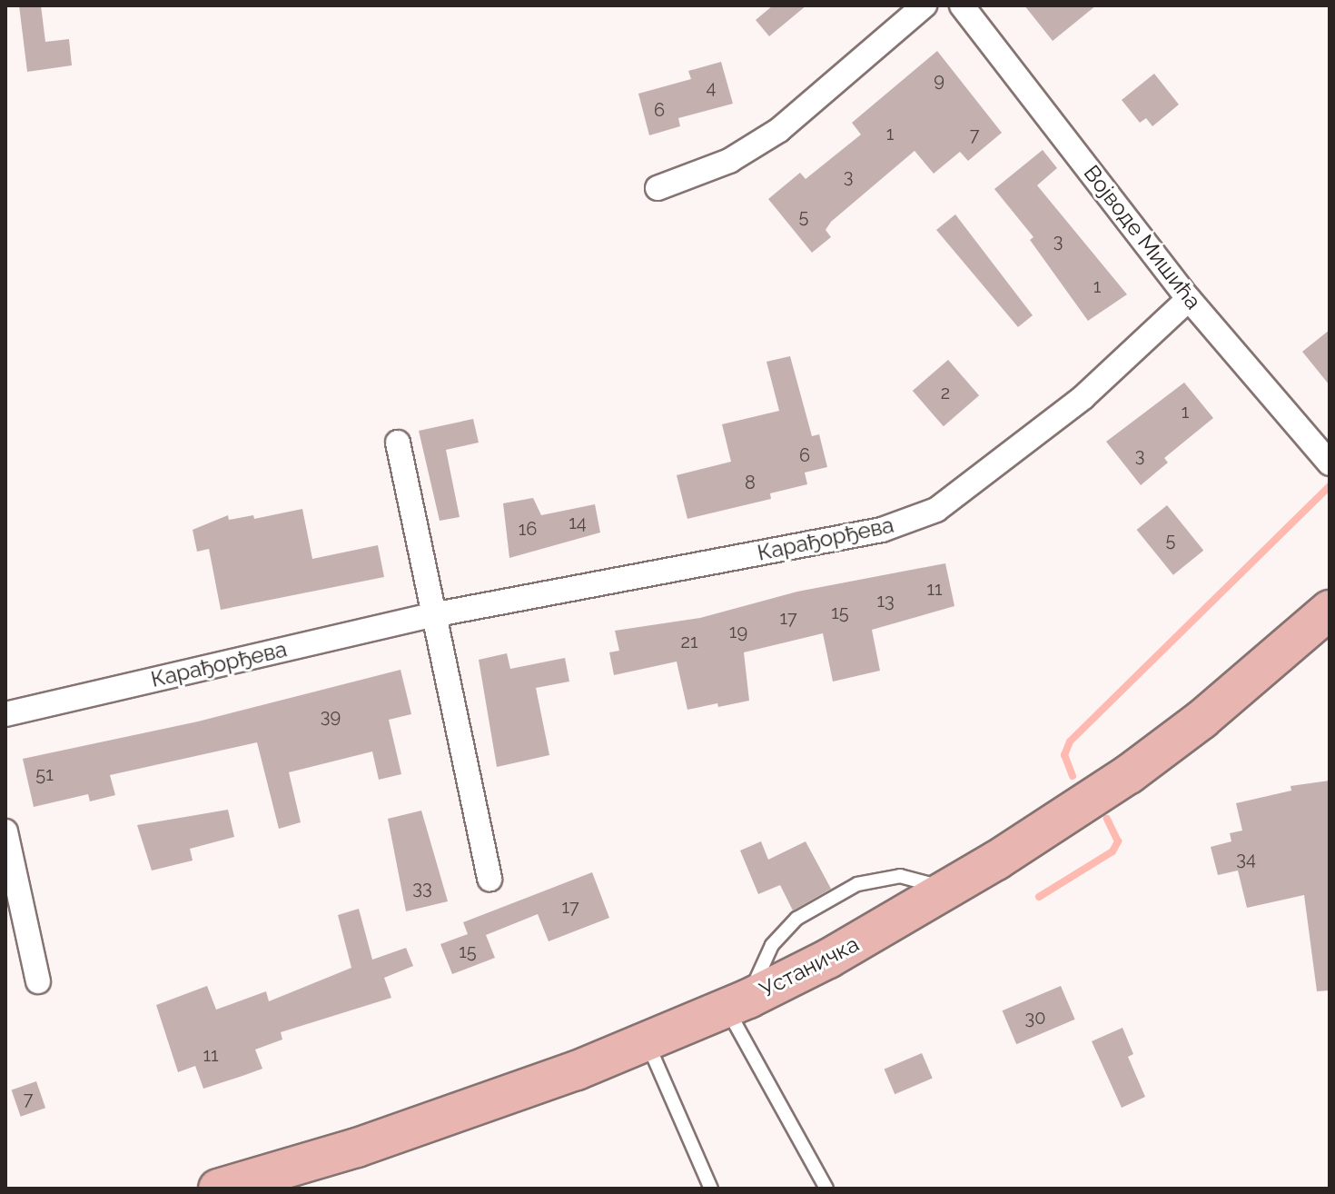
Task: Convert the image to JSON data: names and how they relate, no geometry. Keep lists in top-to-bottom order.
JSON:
{
  "streets": {
    "main road": ["Устаничка"],
    "street": ["Војводе Мишића", "Карађорђева"]
  },
  "crossings": [
    ["Војводе Мишића", "Карађорђева"]
  ],
  "house_numbers": [
    "9",
    "4",
    "6",
    "1",
    "7",
    "3",
    "5",
    "3",
    "1",
    "2",
    "1",
    "6",
    "3",
    "8",
    "14",
    "16",
    "5",
    "11",
    "13",
    "15",
    "17",
    "19",
    "21",
    "39",
    "51",
    "34",
    "33",
    "17",
    "15",
    "30",
    "11",
    "7"
  ]
}
